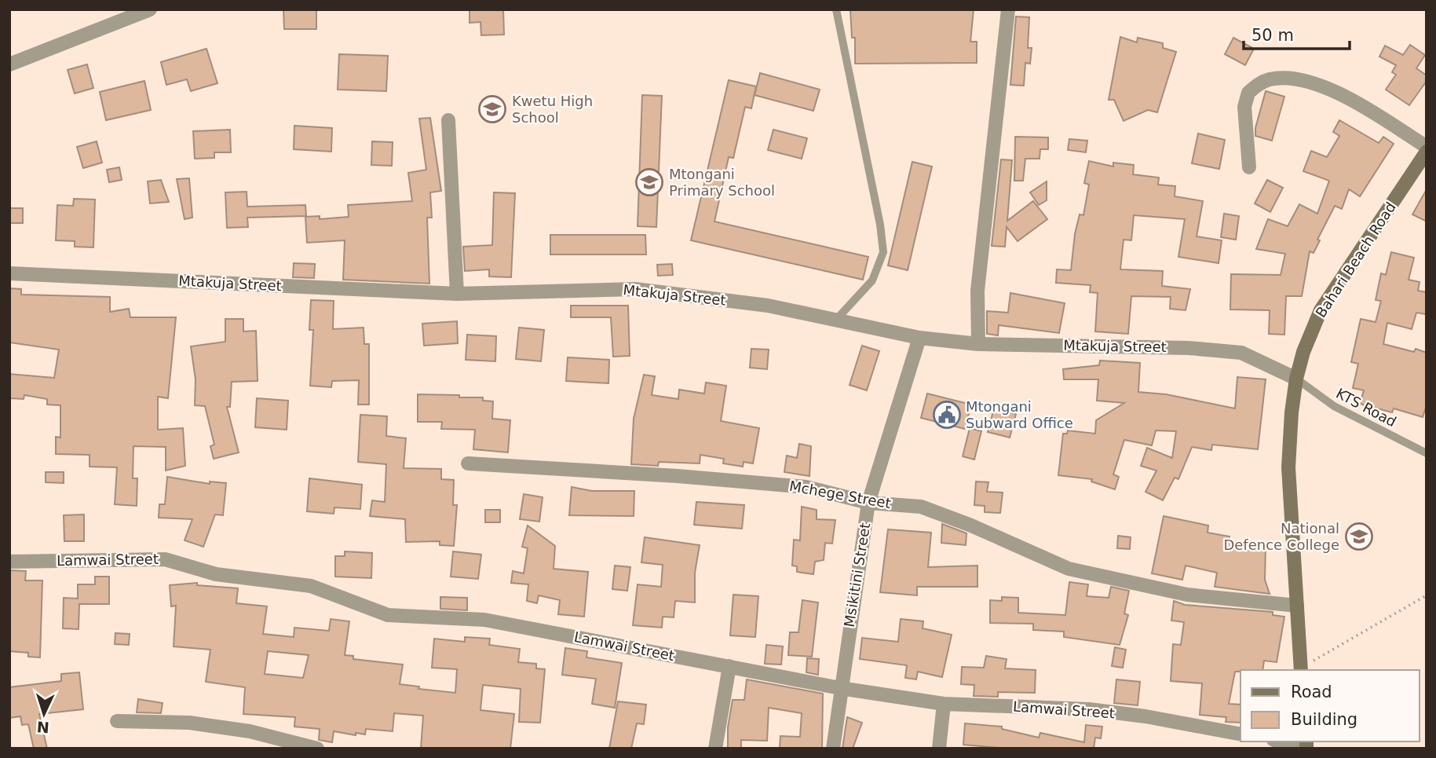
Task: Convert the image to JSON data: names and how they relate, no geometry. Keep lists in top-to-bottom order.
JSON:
{
  "streets": {
    "street": [
      "Bahari Beach Road",
      "Mtakuja Street",
      "Mchege Street",
      "Lamwai Street",
      "Msikitini Street"
    ],
    "lane": ["KTS Road"]
  },
  "crossings": [
    ["Bahari Beach Road", "Mtakuja Street"],
    ["Bahari Beach Road", "KTS Road"],
    ["Bahari Beach Road", "Mchege Street"],
    ["Mtakuja Street", "KTS Road"],
    ["Mtakuja Street", "Msikitini Street"],
    ["Mchege Street", "Msikitini Street"],
    ["Lamwai Street", "Msikitini Street"]
  ],
  "places": {
    "school or university": ["Kwetu High School", "Mtongani Primary School", "National Defence College"],
    "public building": ["Mtongani Subward Office"]
  },
  "legend": ["Road", "Building"],
  "scale_bar": "50 m",
  "north": "bottom"
}
